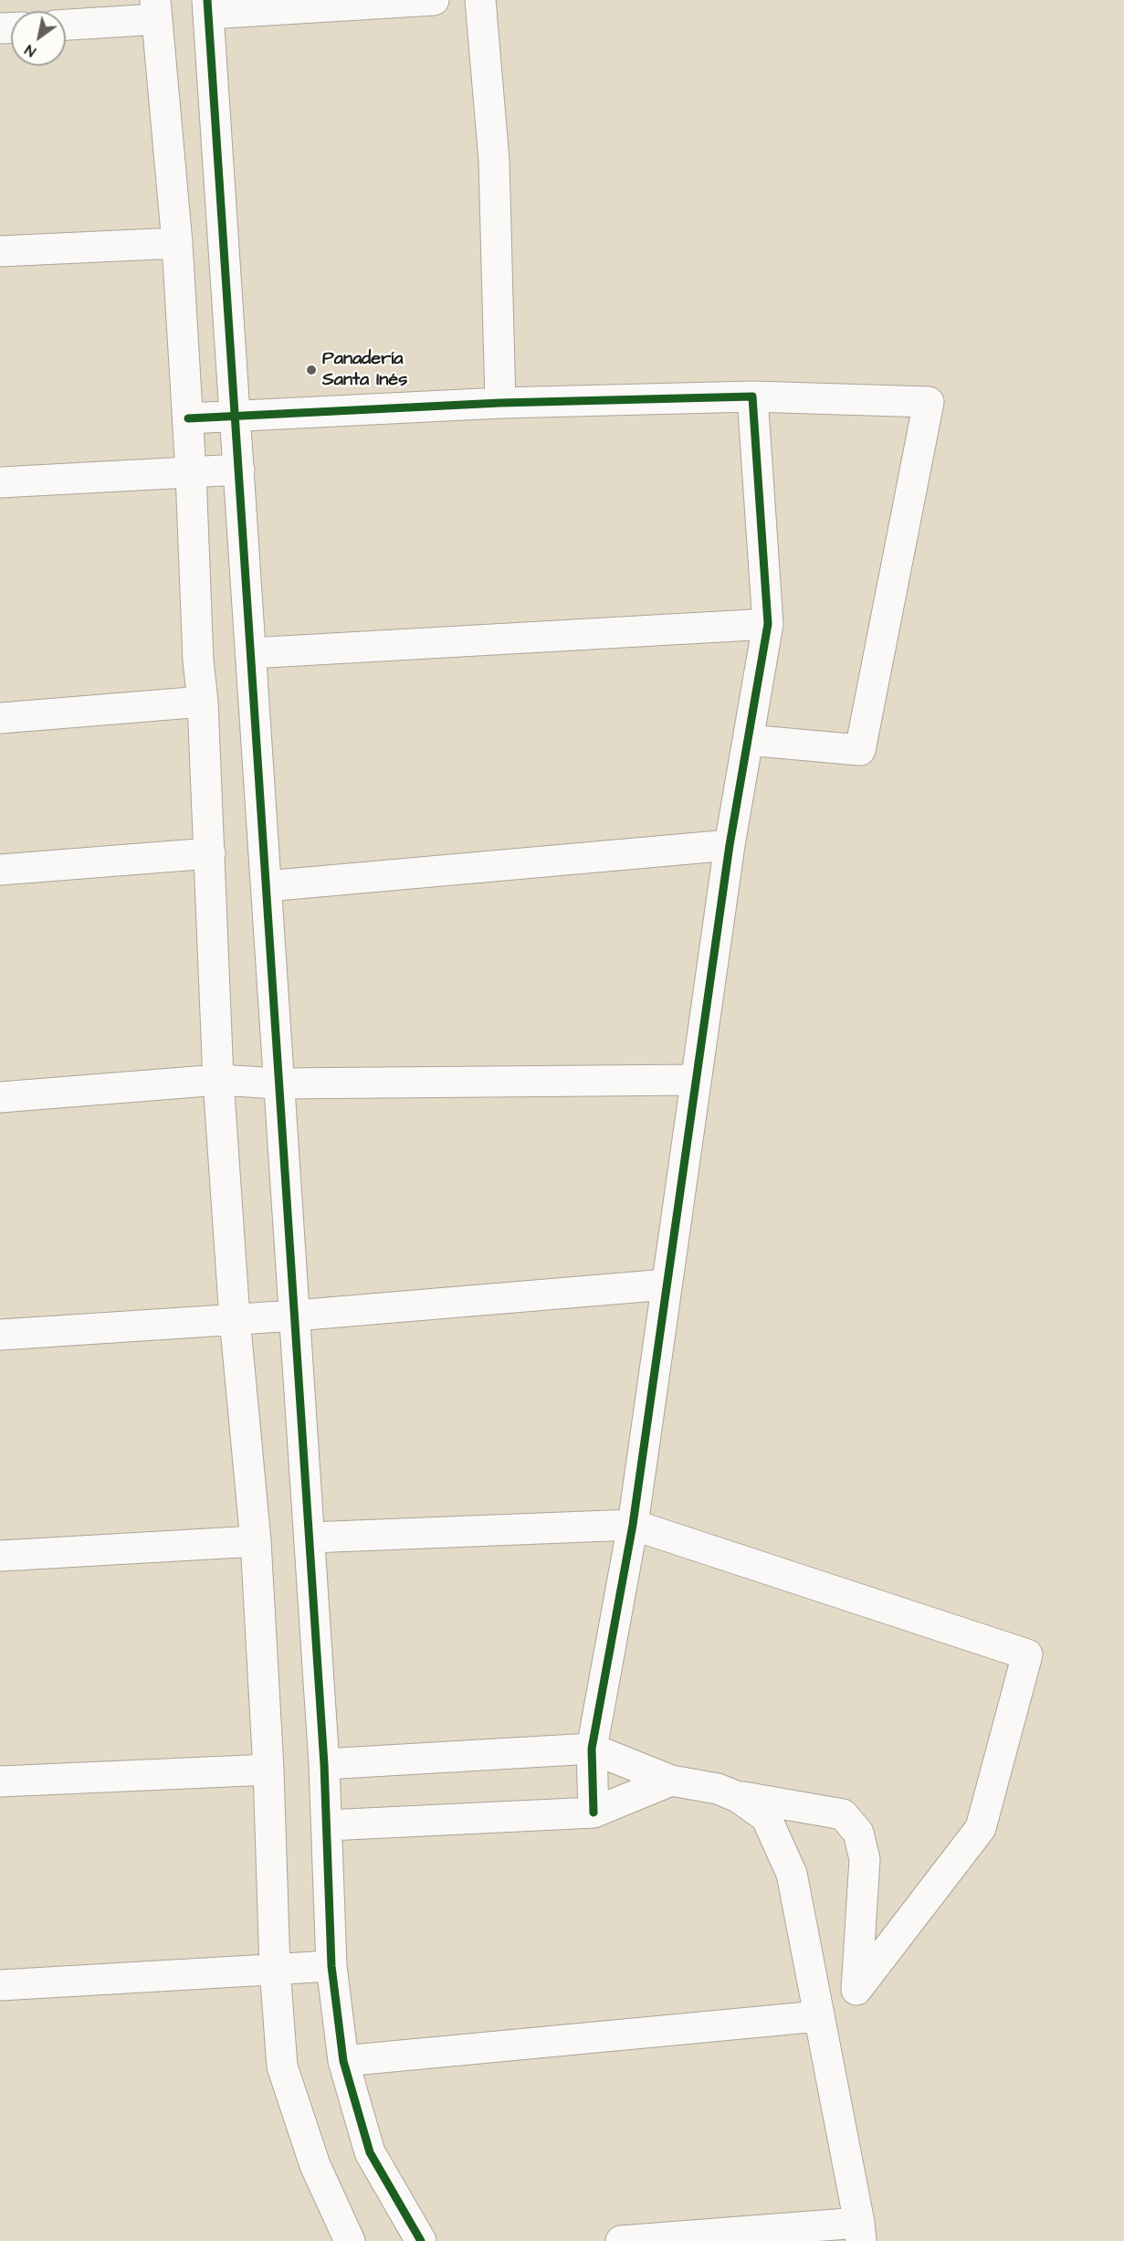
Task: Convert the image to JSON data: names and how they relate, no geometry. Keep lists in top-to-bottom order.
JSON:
{
  "places": ["Panadería Santa Inés"],
  "north": "bottom left"
}
